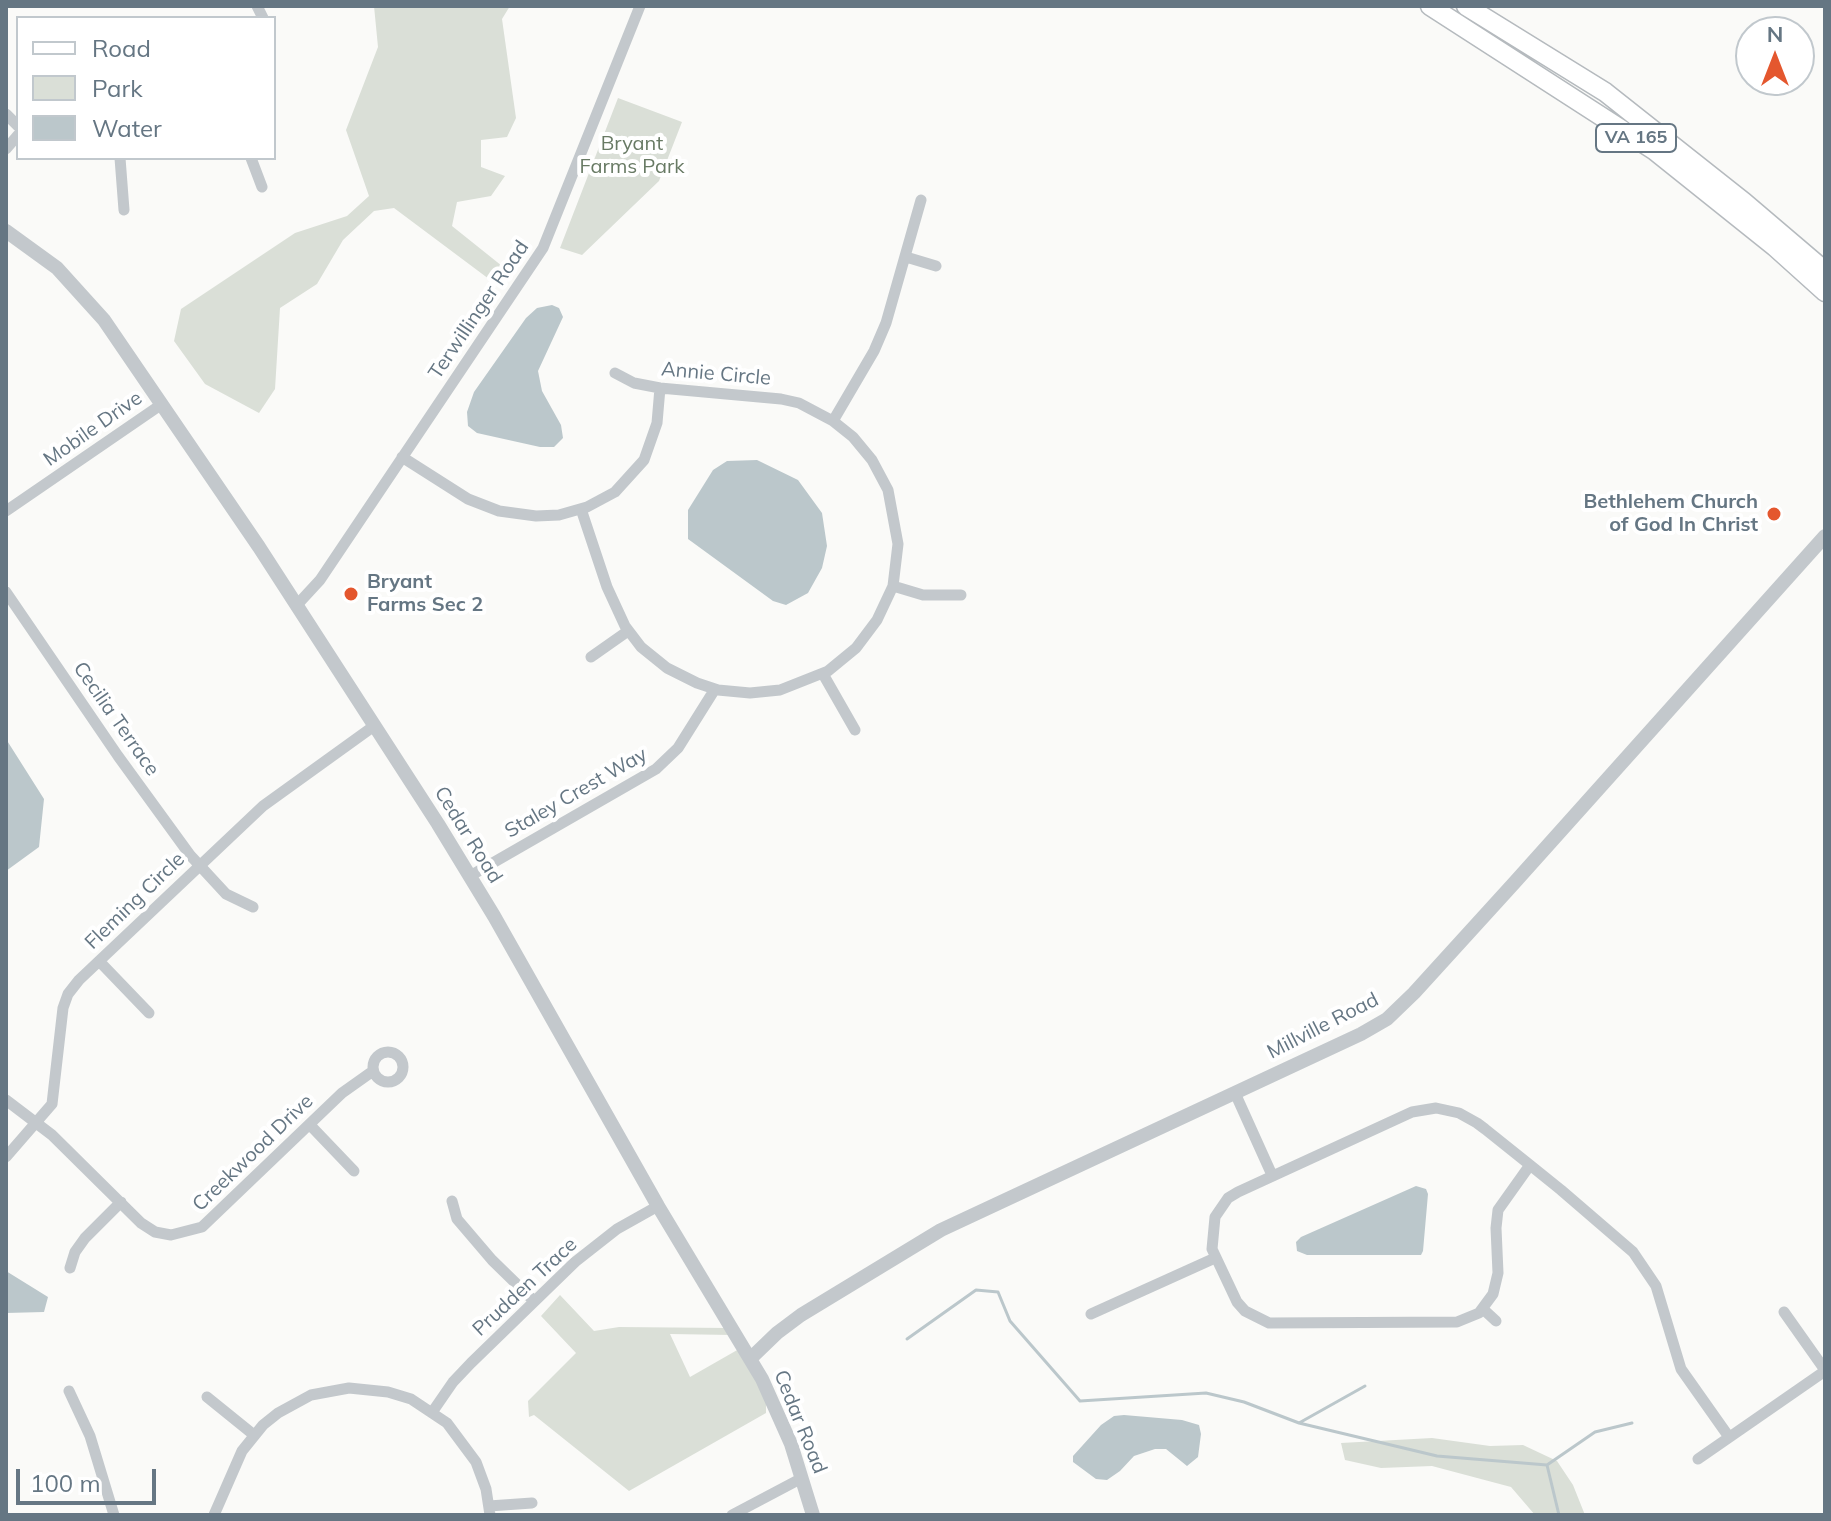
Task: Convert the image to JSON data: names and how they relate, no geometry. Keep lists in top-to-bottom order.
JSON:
{
  "streets": {
    "main road": ["VA 165"],
    "street": [
      "Terwillinger Road",
      "Annie Circle",
      "Mobile Drive",
      "Cecilia Terrace",
      "Staley Crest Way",
      "Cedar Road",
      "Fleming Circle",
      "Millville Road",
      "Creekwood Drive",
      "Prudden Trace"
    ]
  },
  "crossings": [
    ["Terwillinger Road", "Cedar Road"],
    ["Annie Circle", "Staley Crest Way"],
    ["Mobile Drive", "Cedar Road"],
    ["Cecilia Terrace", "Fleming Circle"],
    ["Staley Crest Way", "Cedar Road"],
    ["Cedar Road", "Fleming Circle"],
    ["Cedar Road", "Millville Road"],
    ["Cedar Road", "Prudden Trace"],
    ["Fleming Circle", "Creekwood Drive"]
  ],
  "parks": ["Bryant Farms Park"],
  "places": ["Bethlehem Church of God In Christ", "Bryant Farms Sec 2"],
  "legend": ["Road", "Park", "Water"],
  "scale_bar": "100 m",
  "north": "top"
}
